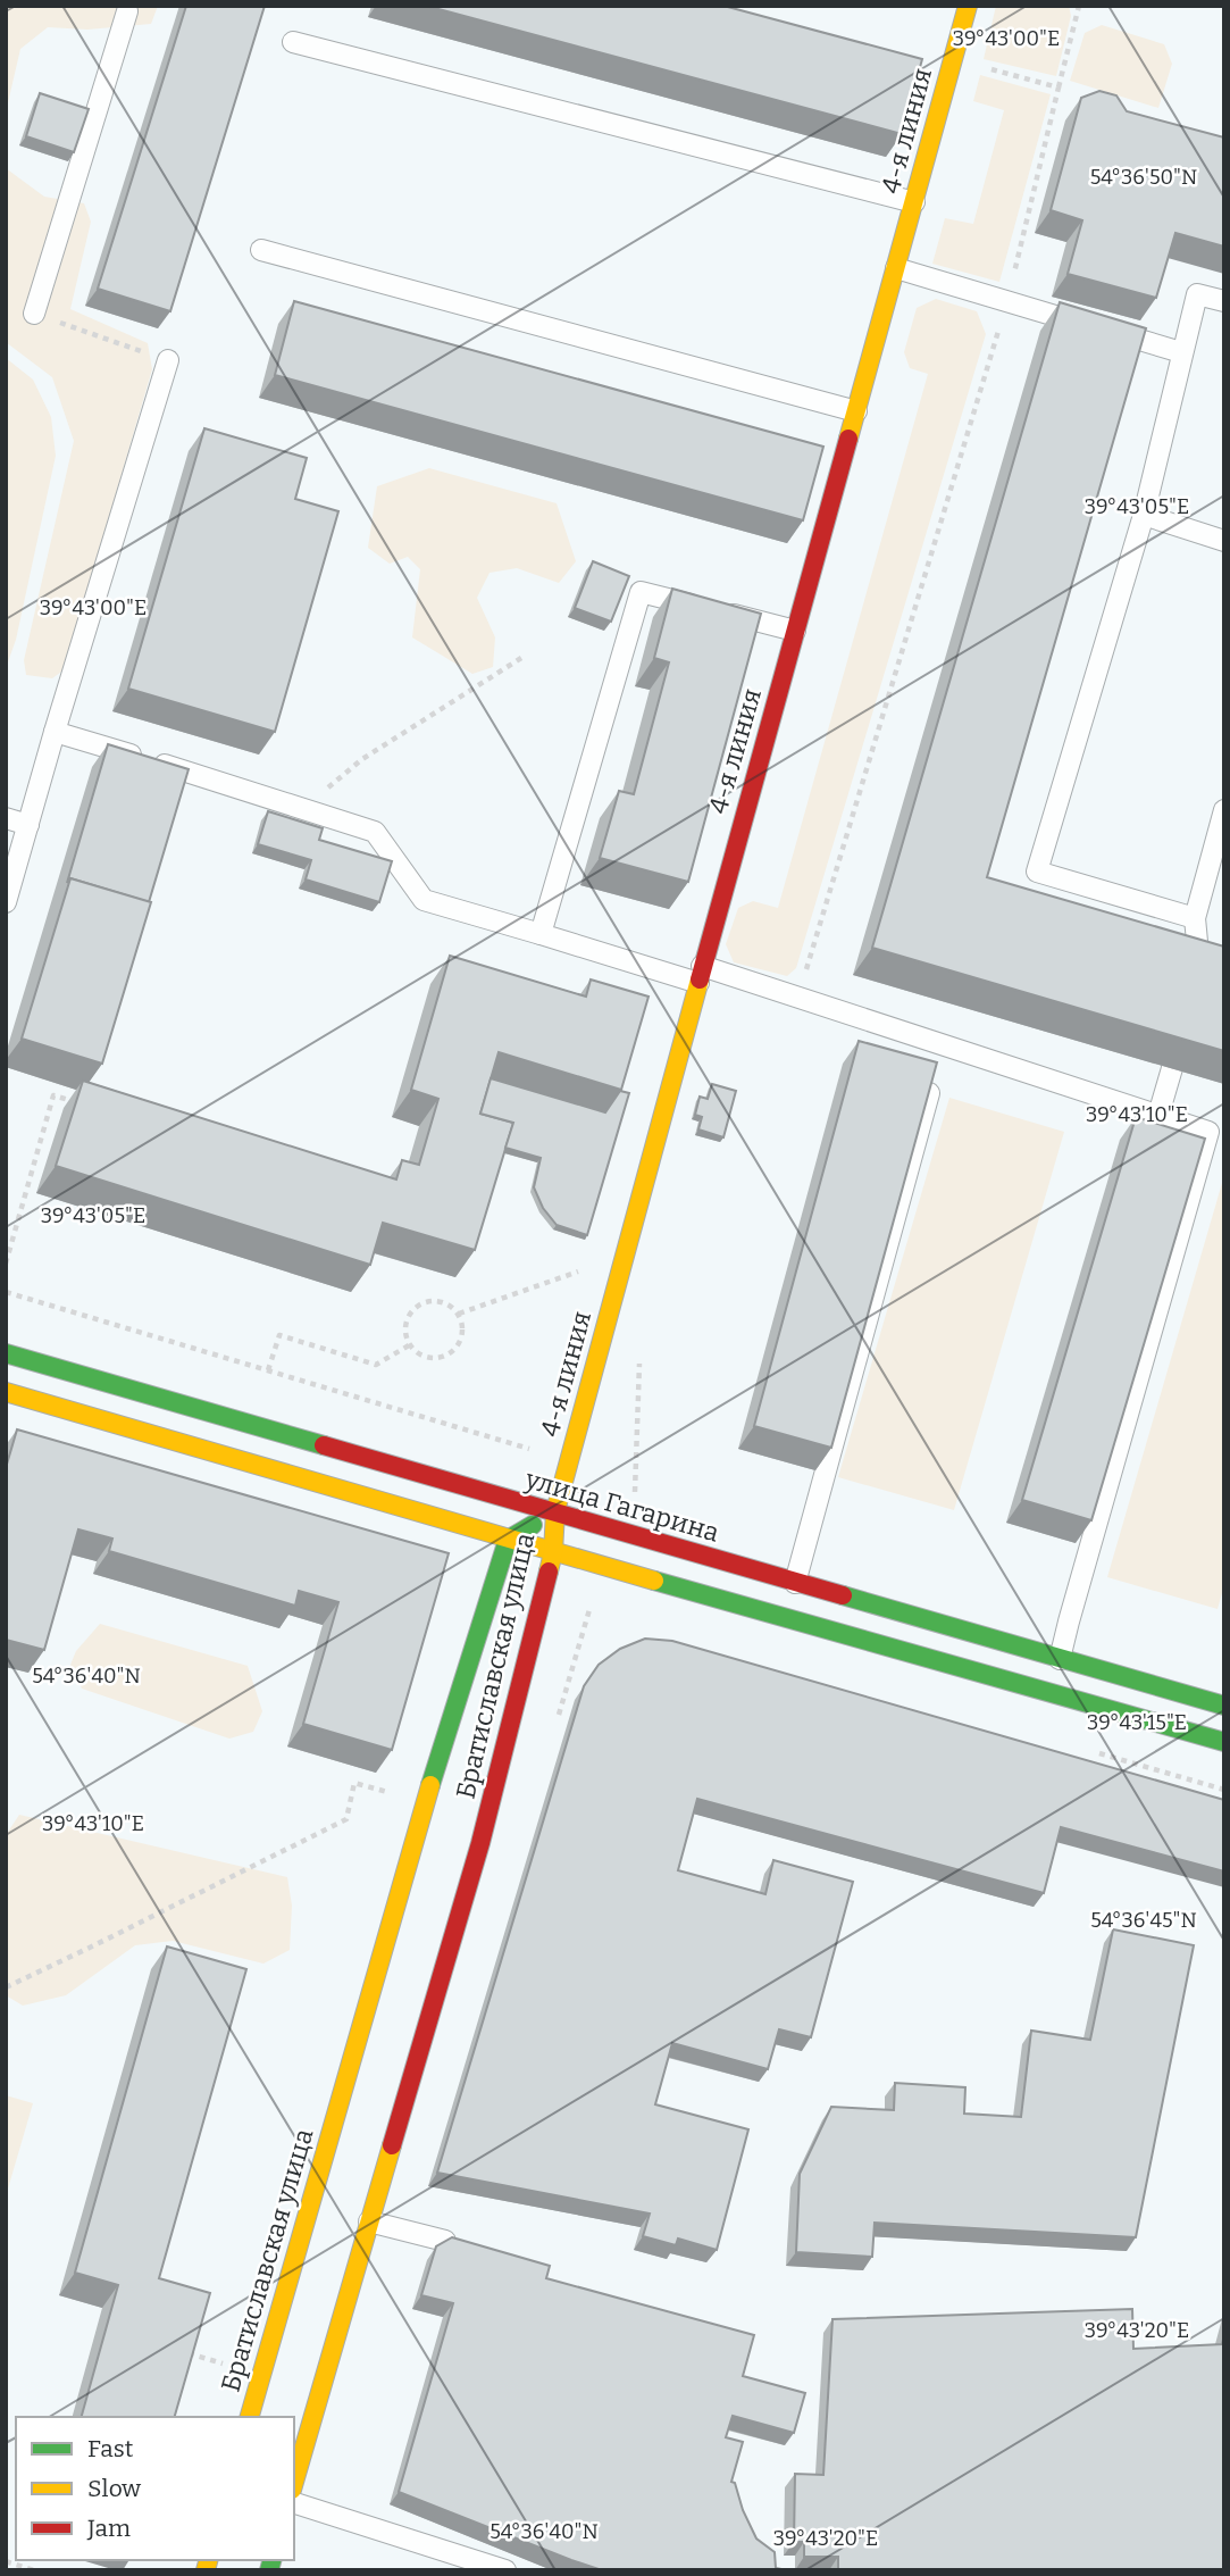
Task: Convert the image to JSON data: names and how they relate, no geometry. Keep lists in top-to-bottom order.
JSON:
{
  "streets": {
    "street": ["4-я линия", "улица Гагарина", "Братиславская улица"]
  },
  "crossings": [
    ["4-я линия", "улица Гагарина"],
    ["4-я линия", "Братиславская улица"],
    ["улица Гагарина", "Братиславская улица"]
  ],
  "legend": ["Fast", "Slow", "Jam"],
  "coordinates": [
    "39°43'00\"E",
    "54°36'50\"N",
    "39°43'05\"E",
    "39°43'10\"E",
    "54°36'40\"N",
    "39°43'15\"E",
    "54°36'45\"N",
    "39°43'20\"E"
  ]
}
